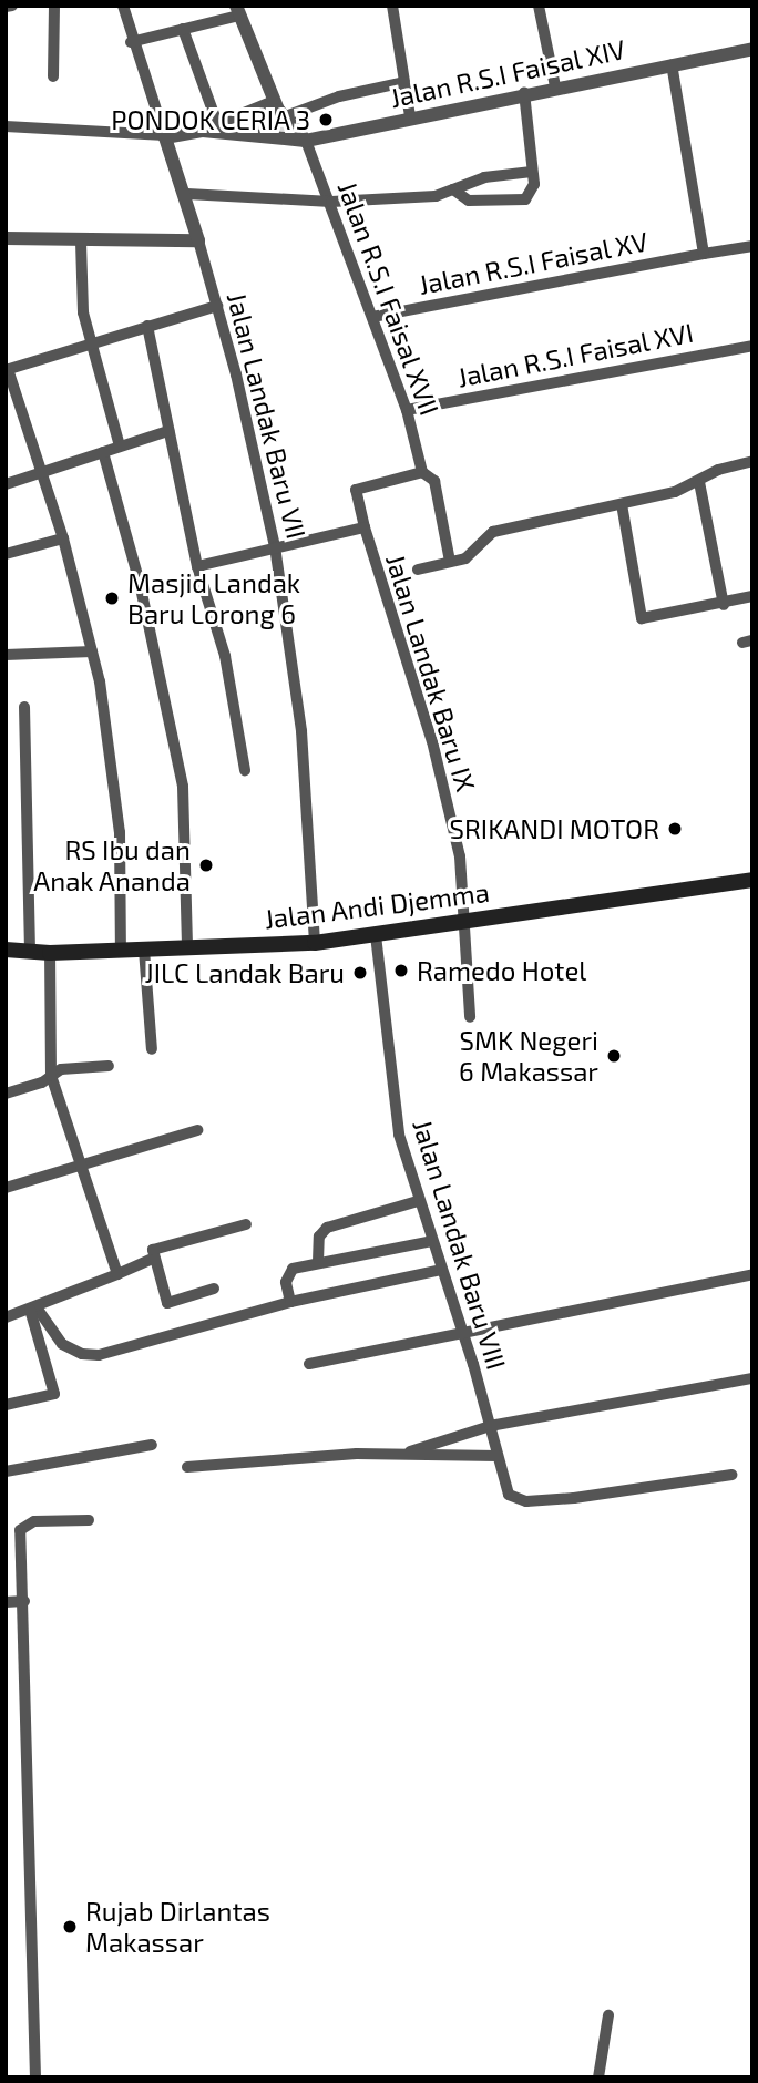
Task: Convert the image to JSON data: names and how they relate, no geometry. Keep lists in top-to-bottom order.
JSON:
{
  "streets": {
    "main road": ["Jalan Andi Djemma"],
    "street": [
      "Jalan R.S.I Faisal XIV",
      "Jalan R.S.I Faisal XV",
      "Jalan R.S.I Faisal XVII",
      "Jalan R.S.I Faisal XVI",
      "Jalan Landak Baru VII",
      "Jalan Landak Baru IX",
      "Jalan Landak Baru VIII"
    ]
  },
  "crossings": [
    ["Jalan R.S.I Faisal XIV", "Jalan R.S.I Faisal XVII"],
    ["Jalan R.S.I Faisal XIV", "Jalan Landak Baru VII"],
    ["Jalan R.S.I Faisal XV", "Jalan R.S.I Faisal XVII"],
    ["Jalan R.S.I Faisal XVII", "Jalan R.S.I Faisal XVI"],
    ["Jalan Landak Baru VII", "Jalan Landak Baru IX"],
    ["Jalan Landak Baru VII", "Jalan Andi Djemma"],
    ["Jalan Landak Baru IX", "Jalan Andi Djemma"],
    ["Jalan Andi Djemma", "Jalan Landak Baru VIII"]
  ],
  "places": [
    "PONDOK CERIA 3",
    "Masjid Landak Baru Lorong 6",
    "SRIKANDI MOTOR",
    "RS Ibu dan Anak Ananda",
    "Ramedo Hotel",
    "JILC Landak Baru",
    "SMK Negeri 6 Makassar",
    "Rujab Dirlantas Makassar"
  ]
}
